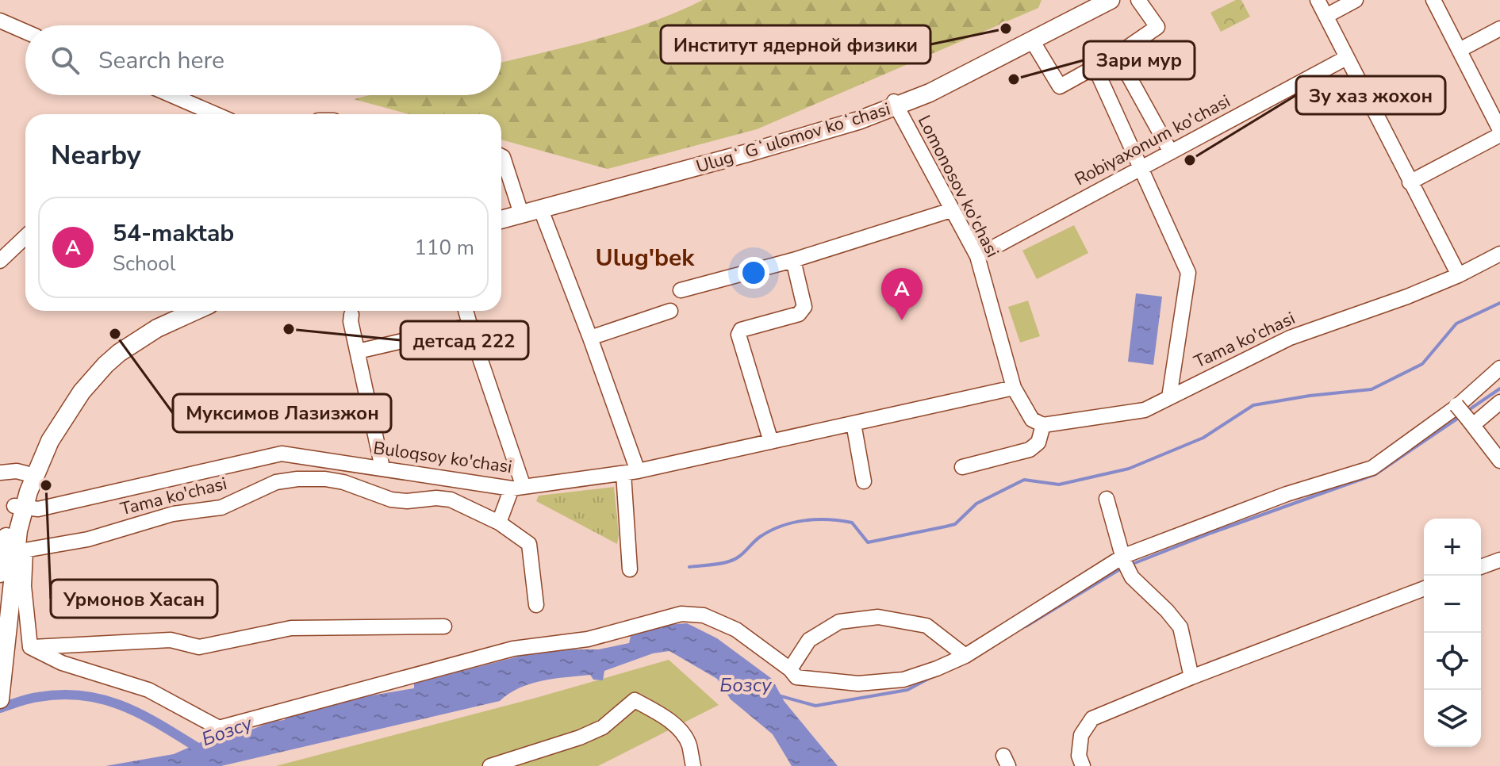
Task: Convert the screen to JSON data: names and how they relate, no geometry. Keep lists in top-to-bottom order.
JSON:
{
  "streets": {
    "main road": ["Ulugʻ Gʻulomov koʻchasi"],
    "street": [
      "Robiyaxonum ko'chasi",
      "Lomonosov ko'chasi",
      "Tama ko'chasi",
      "Buloqsoy ko'chasi"
    ]
  },
  "crossings": [
    ["Ulugʻ Gʻulomov koʻchasi", "Lomonosov ko'chasi"],
    ["Robiyaxonum ko'chasi", "Lomonosov ko'chasi"],
    ["Lomonosov ko'chasi", "Tama ko'chasi"],
    ["Lomonosov ko'chasi", "Buloqsoy ko'chasi"]
  ],
  "districts": ["Ulug'bek"],
  "water": ["Бозсу"],
  "places": [
    "Институт ядерной физики",
    "Зари мур",
    "Зу хаз жохон",
    "детсад 222",
    "Муксимов Лазизжон",
    "Урмонов Хасан"
  ],
  "page": {
    "search": "Search here",
    "heading": "Nearby",
    "list": [
      {
        "mark": "A",
        "name": "54-maktab",
        "note": "School",
        "value": "110 m"
      }
    ],
    "pins": "A",
    "map_buttons": ["+", "−"]
  }
}
